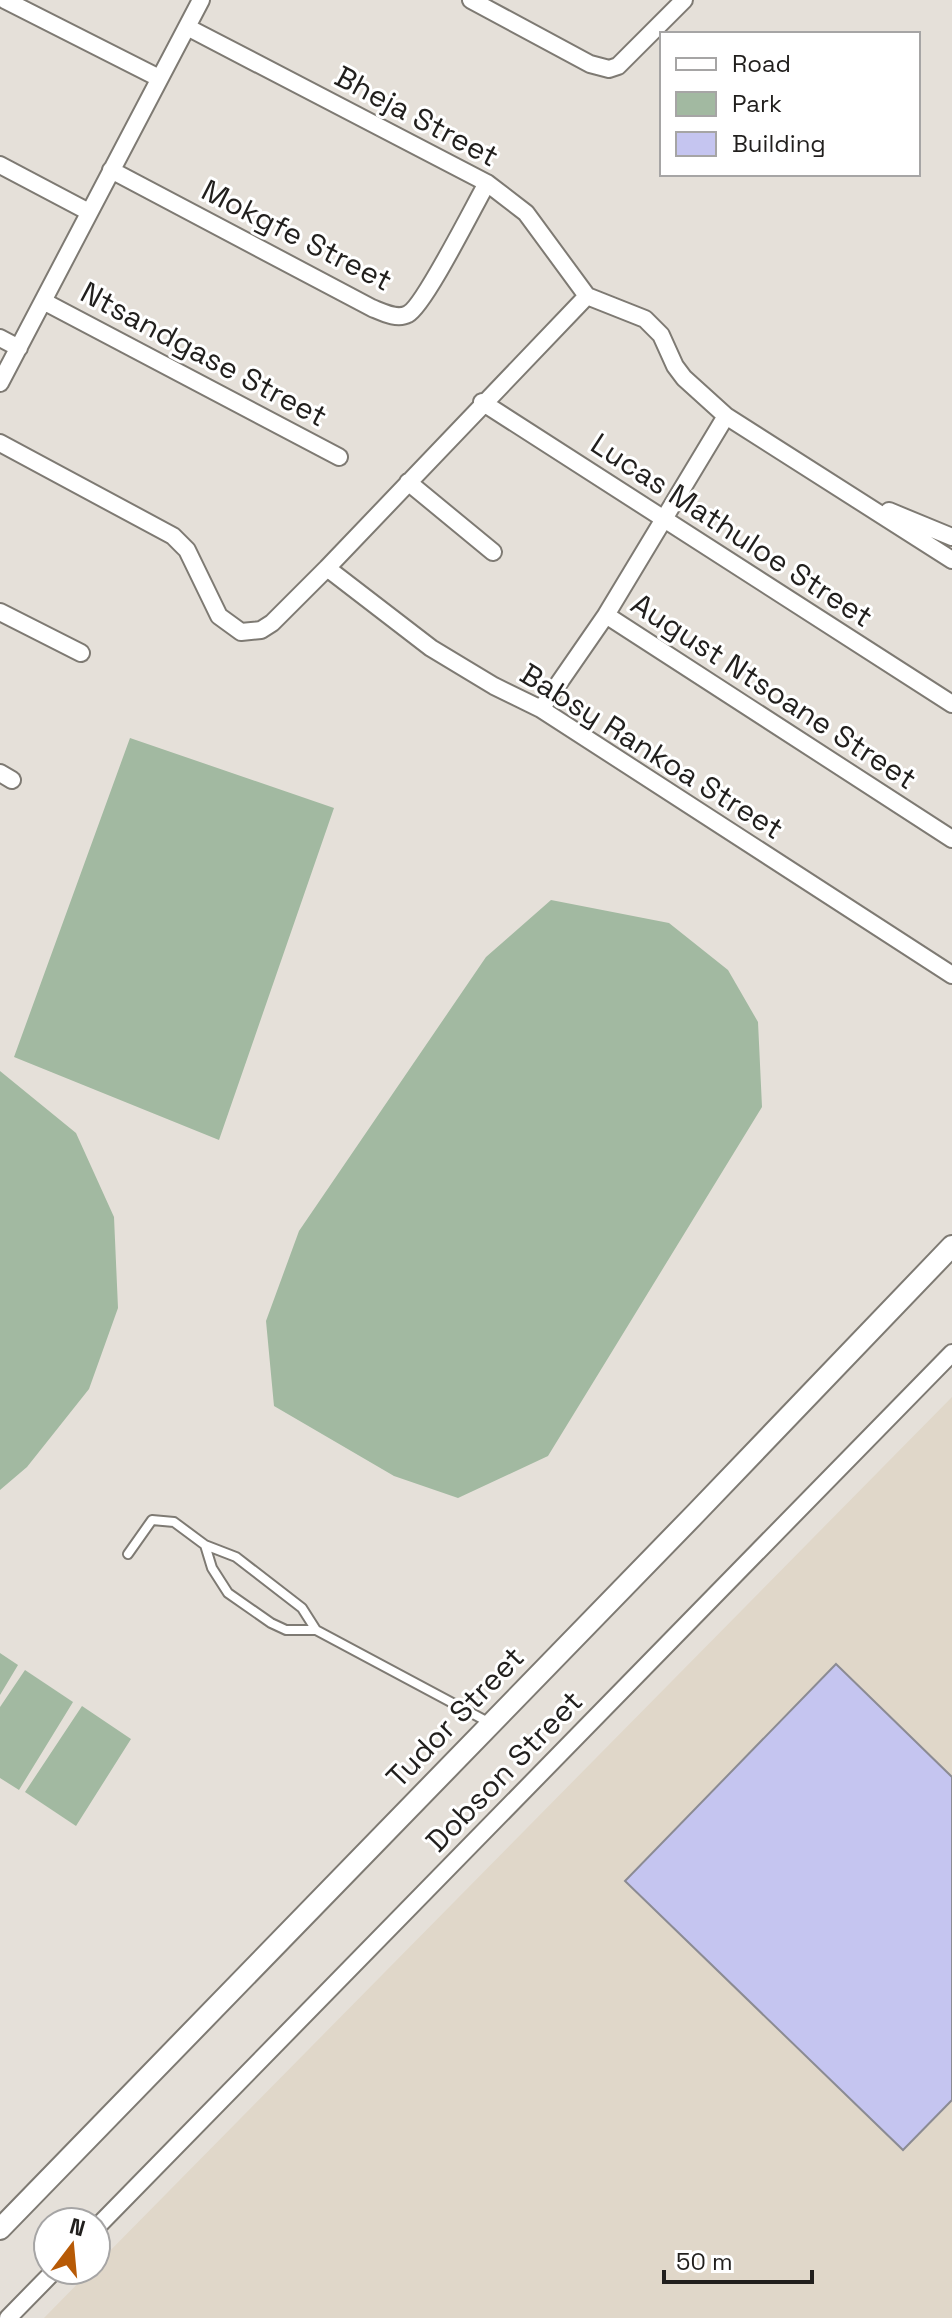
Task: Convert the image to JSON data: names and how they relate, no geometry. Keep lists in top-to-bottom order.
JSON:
{
  "streets": {
    "street": [
      "Bheja Street",
      "Mokgfe Street",
      "Ntsandgase Street",
      "Lucas Mathuloe Street",
      "August Ntsoane Street",
      "Babsy Rankoa Street",
      "Tudor Street",
      "Dobson Street"
    ]
  },
  "crossings": [
    ["Bheja Street", "Mokgfe Street"]
  ],
  "legend": ["Road", "Park", "Building"],
  "scale_bar": "50 m",
  "north": "top"
}
